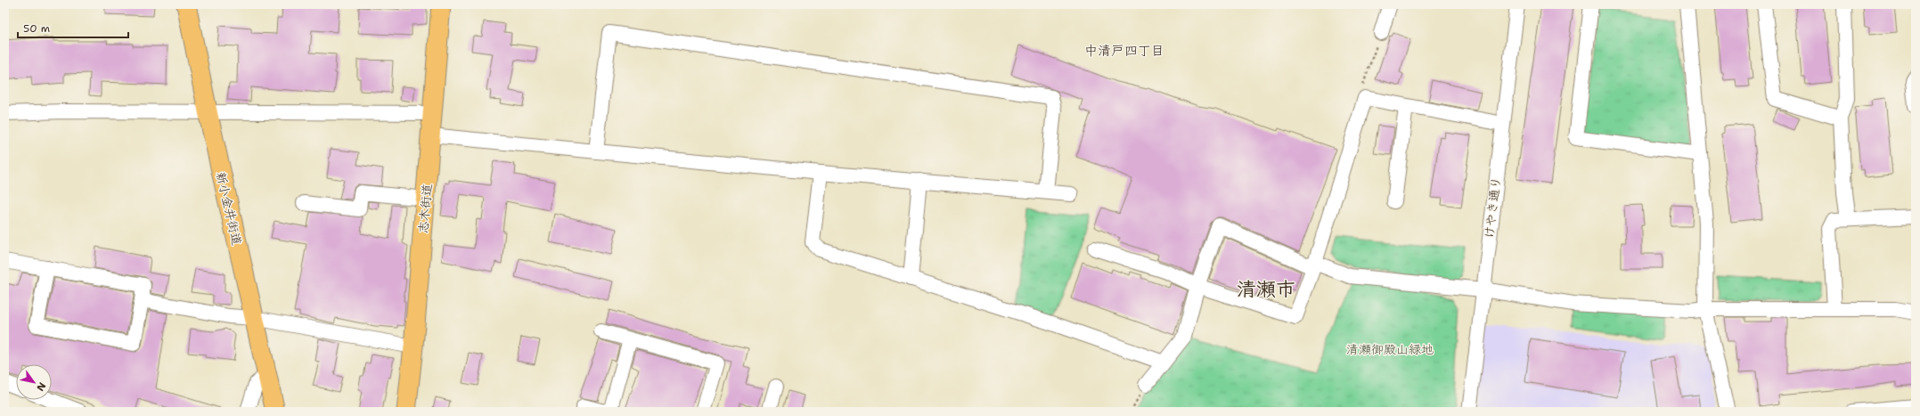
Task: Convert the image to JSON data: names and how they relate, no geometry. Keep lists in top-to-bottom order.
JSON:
{
  "streets": {
    "main road": ["新小金井街道", "志木街道"],
    "street": ["けやき通り"]
  },
  "districts": ["中清戸四丁目", "清瀬市"],
  "parks": ["清瀬御殿山緑地"],
  "scale_bar": "50 m",
  "north": "bottom right"
}
